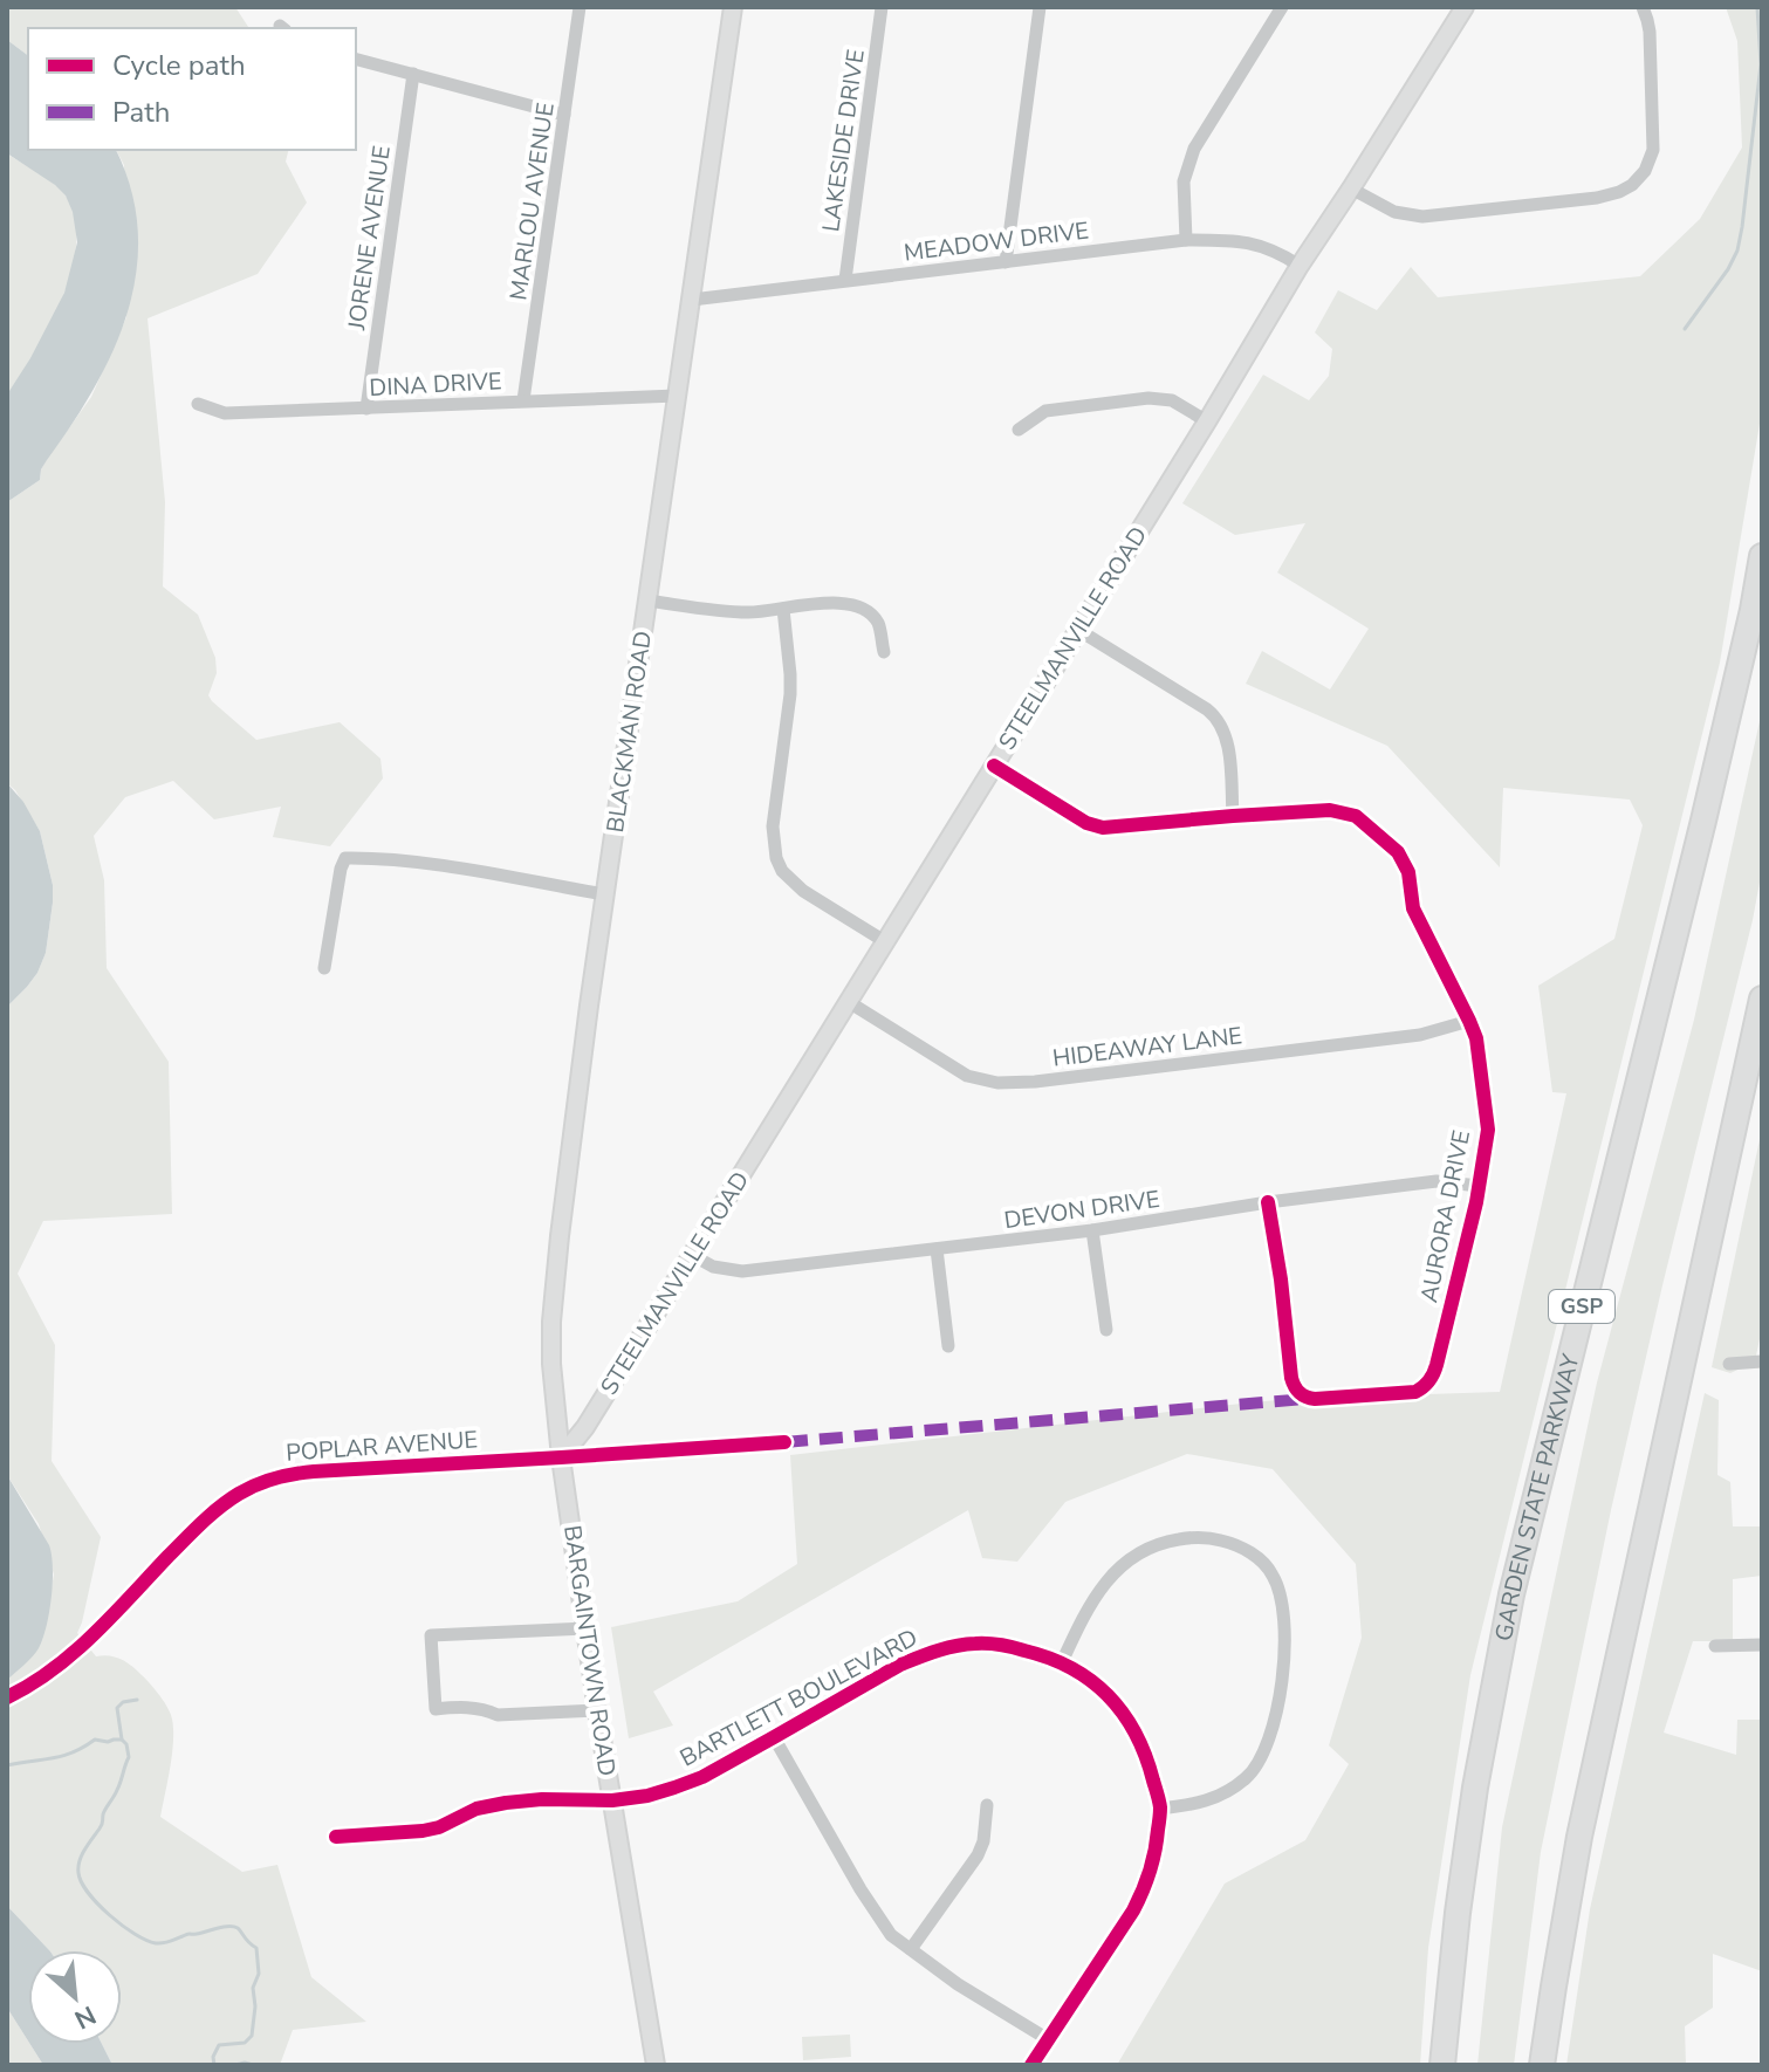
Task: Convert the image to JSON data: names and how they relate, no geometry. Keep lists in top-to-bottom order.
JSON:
{
  "streets": {
    "highway": ["GSP", "GARDEN STATE PARKWAY"],
    "main road": ["STEELMANVILLE ROAD", "BLACKMAN ROAD", "BARGAINTOWN ROAD"],
    "street": [
      "LAKESIDE DRIVE",
      "MARLOU AVENUE",
      "JORENE AVENUE",
      "MEADOW DRIVE",
      "DINA DRIVE",
      "HIDEAWAY LANE",
      "DEVON DRIVE",
      "AURORA DRIVE",
      "POPLAR AVENUE",
      "BARTLETT BOULEVARD"
    ]
  },
  "crossings": [
    ["LAKESIDE DRIVE", "MEADOW DRIVE"],
    ["MARLOU AVENUE", "DINA DRIVE"],
    ["JORENE AVENUE", "DINA DRIVE"],
    ["MEADOW DRIVE", "STEELMANVILLE ROAD"],
    ["MEADOW DRIVE", "BLACKMAN ROAD"],
    ["DINA DRIVE", "BLACKMAN ROAD"],
    ["STEELMANVILLE ROAD", "BLACKMAN ROAD"],
    ["STEELMANVILLE ROAD", "HIDEAWAY LANE"],
    ["STEELMANVILLE ROAD", "DEVON DRIVE"],
    ["STEELMANVILLE ROAD", "AURORA DRIVE"],
    ["STEELMANVILLE ROAD", "POPLAR AVENUE"],
    ["STEELMANVILLE ROAD", "BARGAINTOWN ROAD"],
    ["BLACKMAN ROAD", "POPLAR AVENUE"],
    ["BLACKMAN ROAD", "BARGAINTOWN ROAD"],
    ["HIDEAWAY LANE", "AURORA DRIVE"],
    ["DEVON DRIVE", "AURORA DRIVE"],
    ["POPLAR AVENUE", "BARGAINTOWN ROAD"],
    ["BARGAINTOWN ROAD", "BARTLETT BOULEVARD"]
  ],
  "legend": ["Cycle path", "Path"],
  "north": "bottom right"
}
